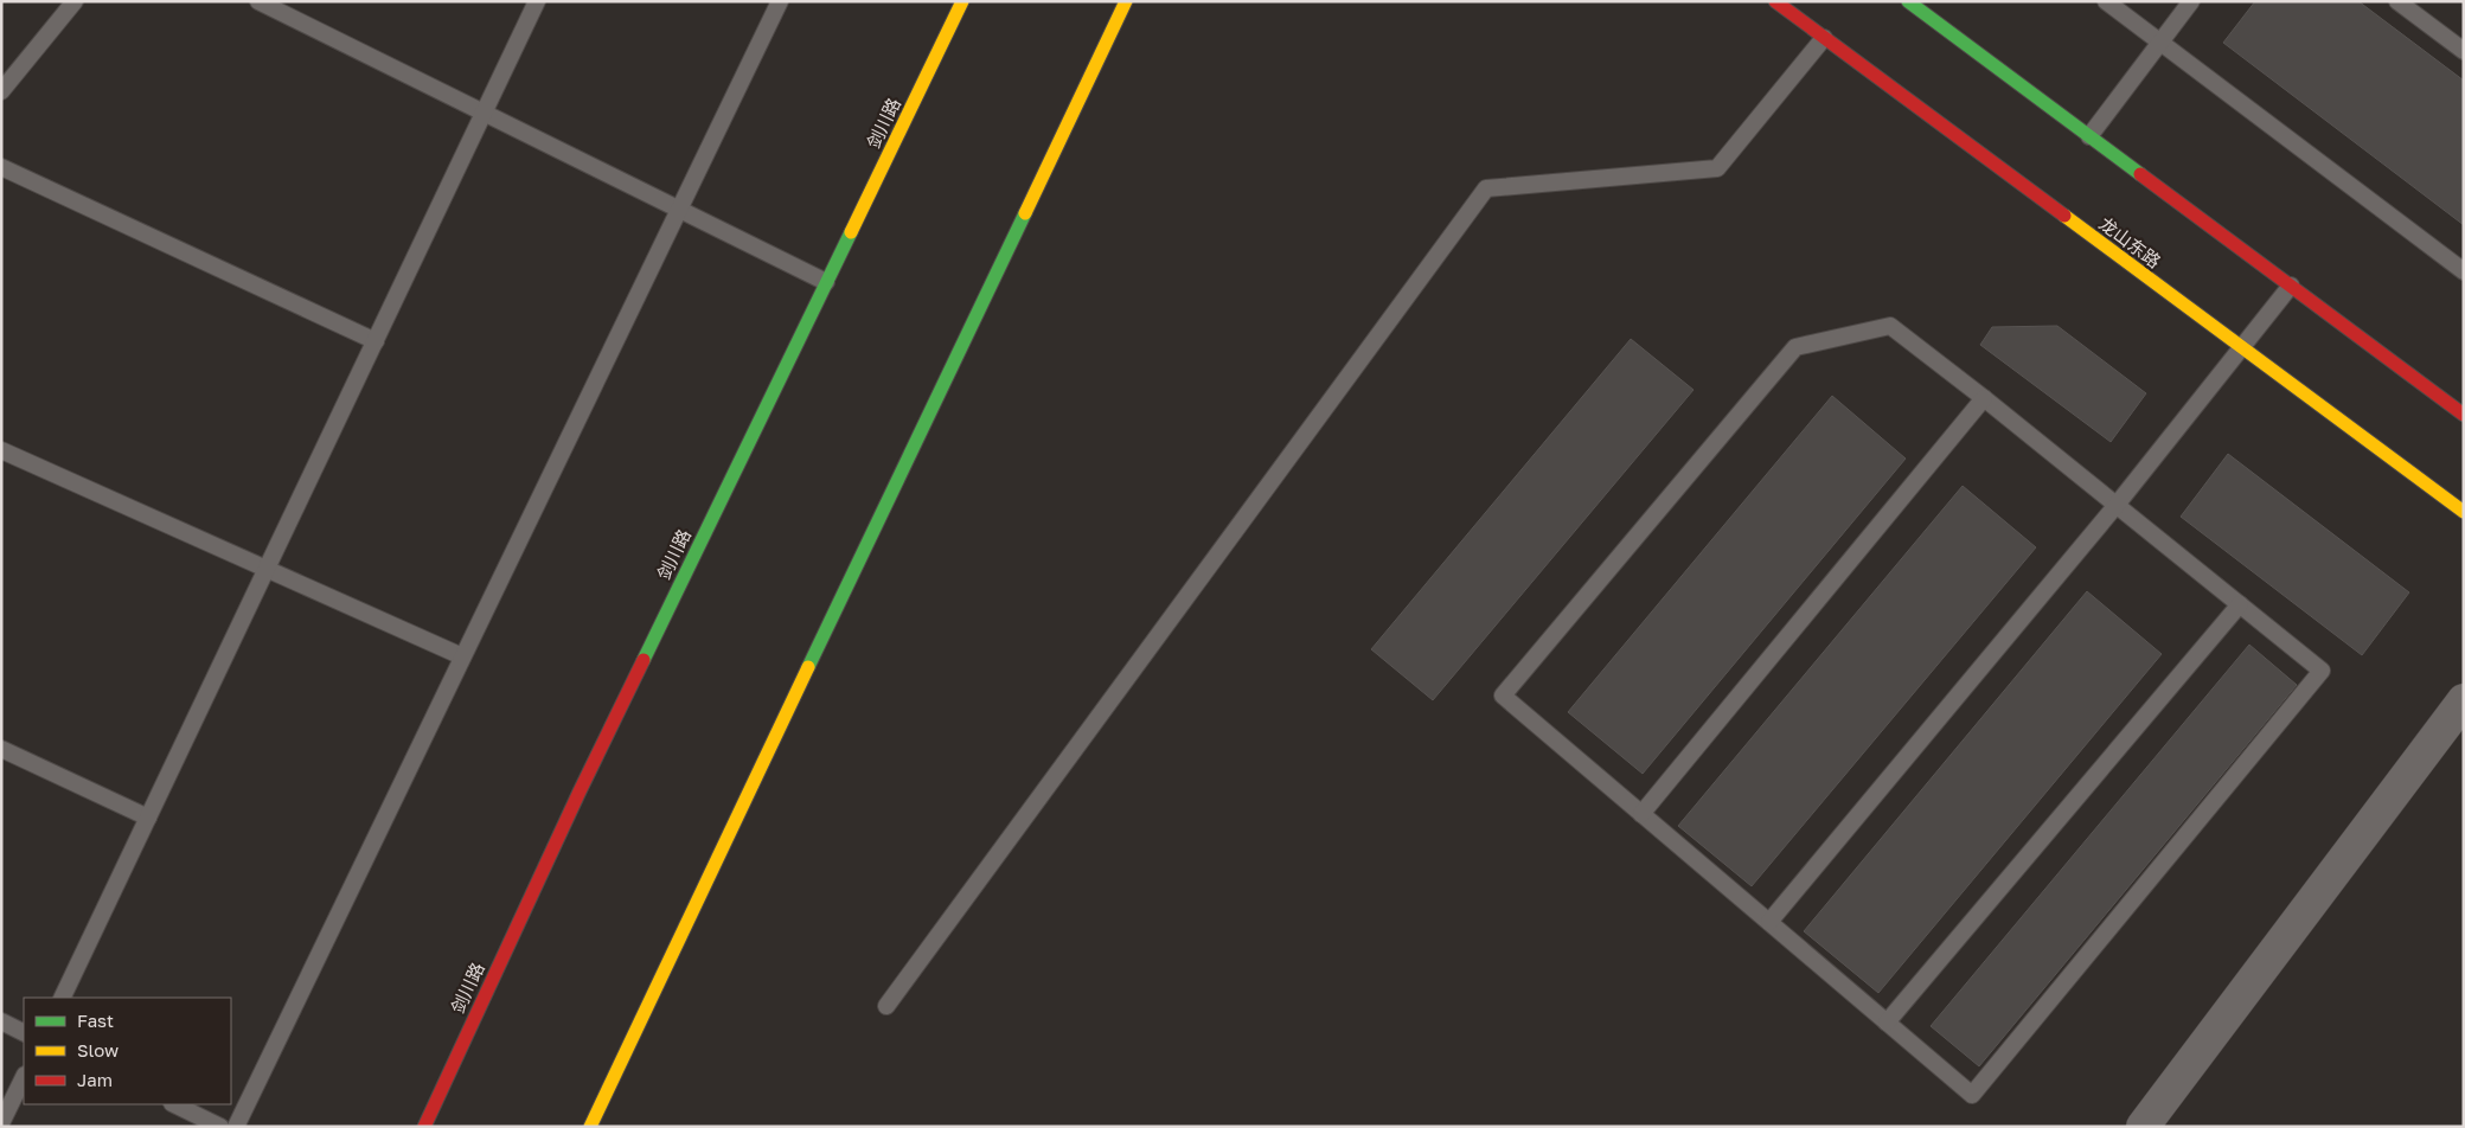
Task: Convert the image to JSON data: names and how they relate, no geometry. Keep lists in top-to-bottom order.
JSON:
{
  "streets": {
    "main road": ["剑川路", "龙山东路"]
  },
  "legend": ["Fast", "Slow", "Jam"]
}
